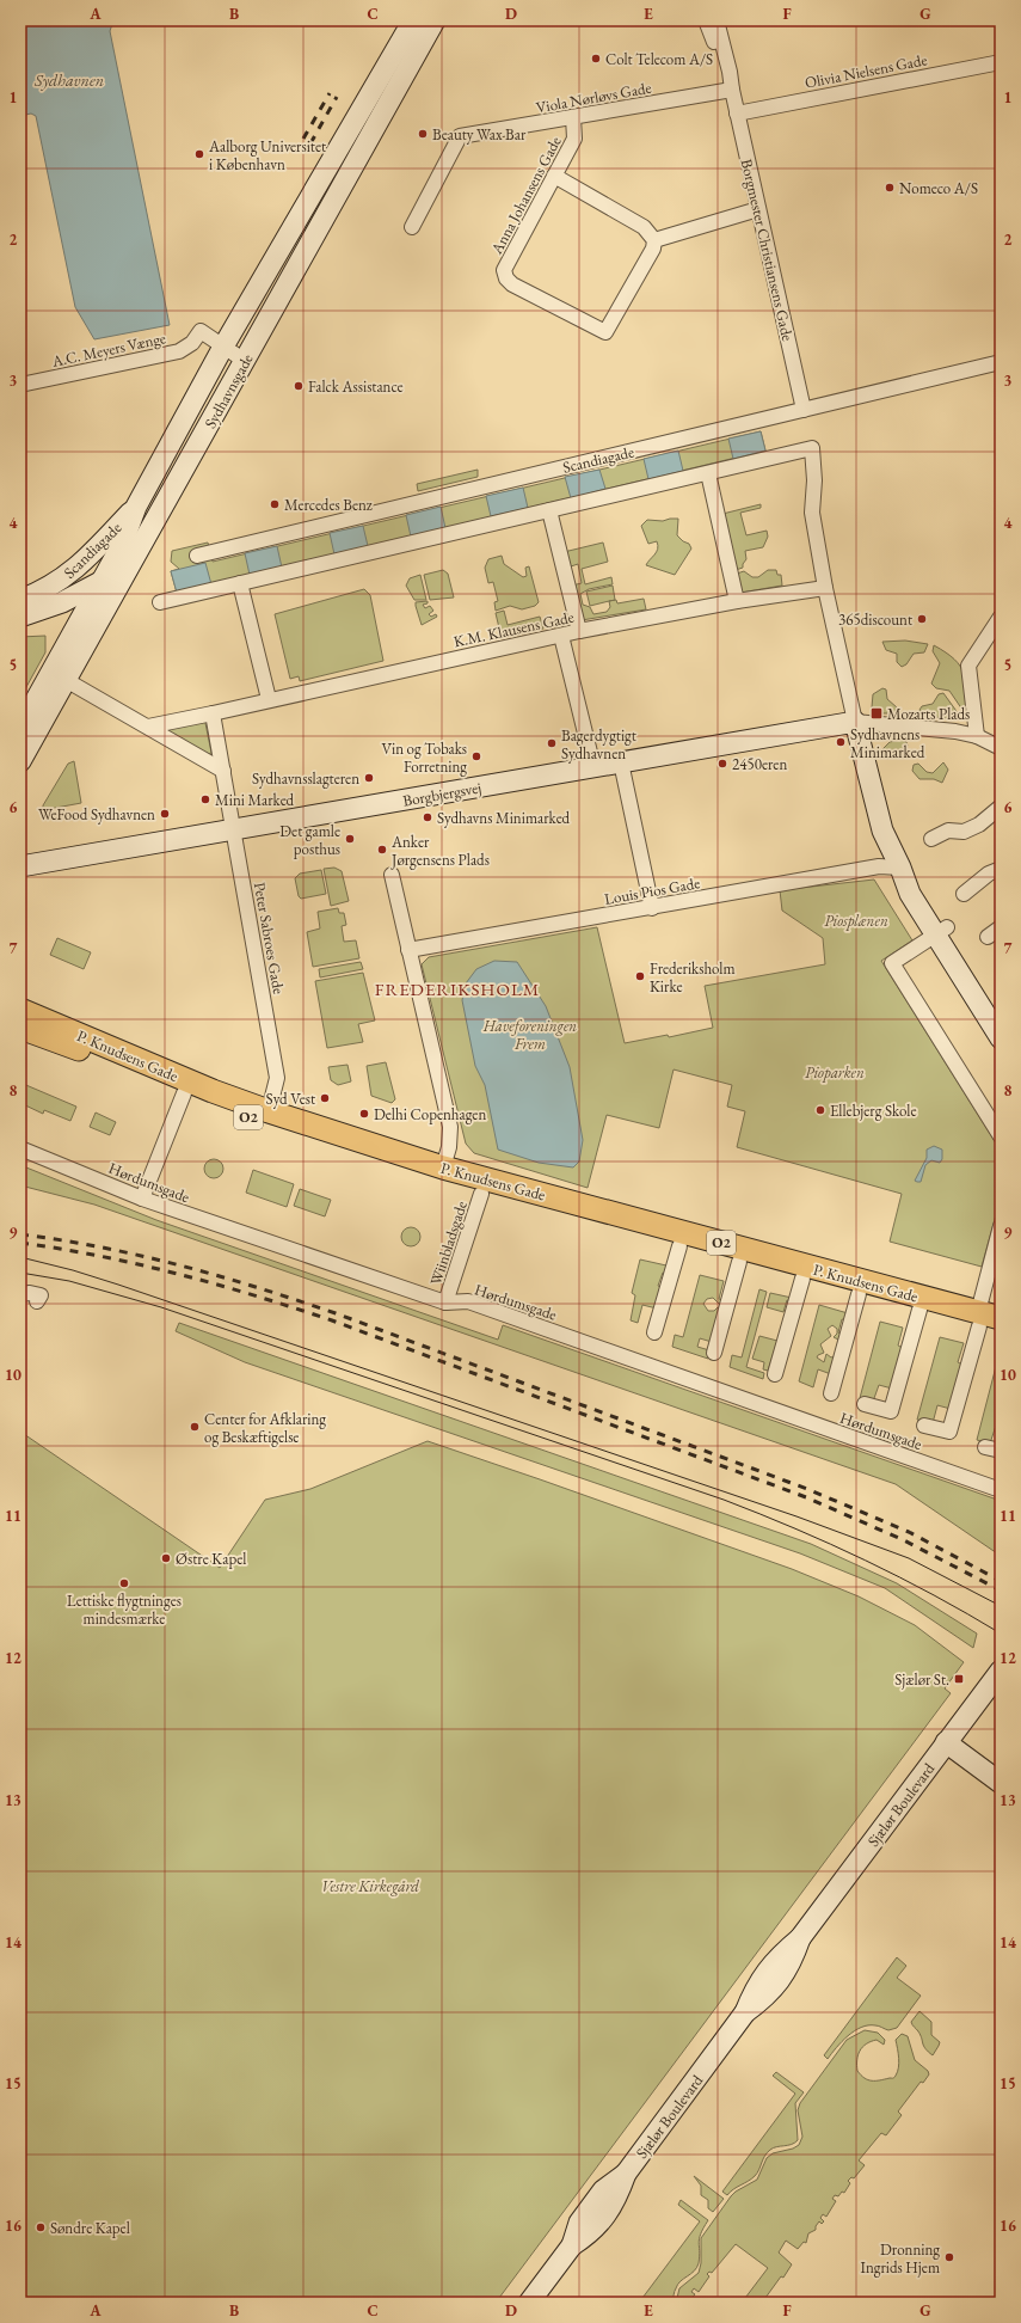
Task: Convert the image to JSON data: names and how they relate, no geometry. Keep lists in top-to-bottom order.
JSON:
{
  "streets": {
    "main road": ["P. Knudsens Gade", "O2"],
    "street": [
      "Olivia Nielsens Gade",
      "Viola Nørløvs Gade",
      "Anna Johansens Gade",
      "Borgmester Christiansens Gade",
      "A.C. Meyers Vænge",
      "Sydhavnsgade",
      "Scandiagade",
      "K.M. Klausens Gade",
      "Borgbjergsvej",
      "Louis Pios Gade",
      "Peter Sabroes Gade",
      "Hørdumsgade",
      "Wiinbladsgade",
      "Sjælør Boulevard"
    ]
  },
  "crossings": [
    ["Olivia Nielsens Gade", "Borgmester Christiansens Gade"],
    ["Viola Nørløvs Gade", "Anna Johansens Gade"],
    ["Viola Nørløvs Gade", "Borgmester Christiansens Gade"],
    ["Borgmester Christiansens Gade", "Scandiagade"],
    ["A.C. Meyers Vænge", "Sydhavnsgade"],
    ["Sydhavnsgade", "Scandiagade"],
    ["K.M. Klausens Gade", "Peter Sabroes Gade"],
    ["Borgbjergsvej", "Peter Sabroes Gade"],
    ["Peter Sabroes Gade", "P. Knudsens Gade"],
    ["P. Knudsens Gade", "Wiinbladsgade"],
    ["Hørdumsgade", "Wiinbladsgade"]
  ],
  "districts": ["FREDERIKSHOLM"],
  "water": ["Sydhavnen"],
  "parks": [
    "Piosplænen",
    "Haveforeningen Frem",
    "Pioparken",
    "Vestre Kirkegård"
  ],
  "places": {
    "other": [
      "Colt Telecom A/S",
      "Beauty Wax Bar",
      "Aalborg Universitet i København",
      "Nomeco A/S",
      "Falck Assistance",
      "Mercedes Benz",
      "365discount",
      "Sydhavnens Minimarked",
      "Bagerdygtigt Sydhavnen",
      "Vin og Tobaks Forretning",
      "2450eren",
      "Sydhavnsslagteren",
      "Mini Marked",
      "WeFood Sydhavnen",
      "Sydhavns Minimarked",
      "Det gamle posthus",
      "Anker Jørgensens Plads",
      "Frederiksholm Kirke",
      "Syd Vest",
      "Ellebjerg Skole",
      "Delhi Copenhagen",
      "Center for Afklaring og Beskæftigelse",
      "Østre Kapel",
      "Lettiske flygtninges mindesmærke",
      "Søndre Kapel",
      "Dronning Ingrids Hjem"
    ],
    "transit": ["Mozarts Plads", "Sjælør St."]
  },
  "grid": {
    "columns": [
      "A",
      "B",
      "C",
      "D",
      "E",
      "F",
      "G"
    ],
    "rows": [
      "1",
      "2",
      "3",
      "4",
      "5",
      "6",
      "7",
      "8",
      "9",
      "10",
      "11",
      "12",
      "13",
      "14",
      "15",
      "16"
    ]
  }
}
